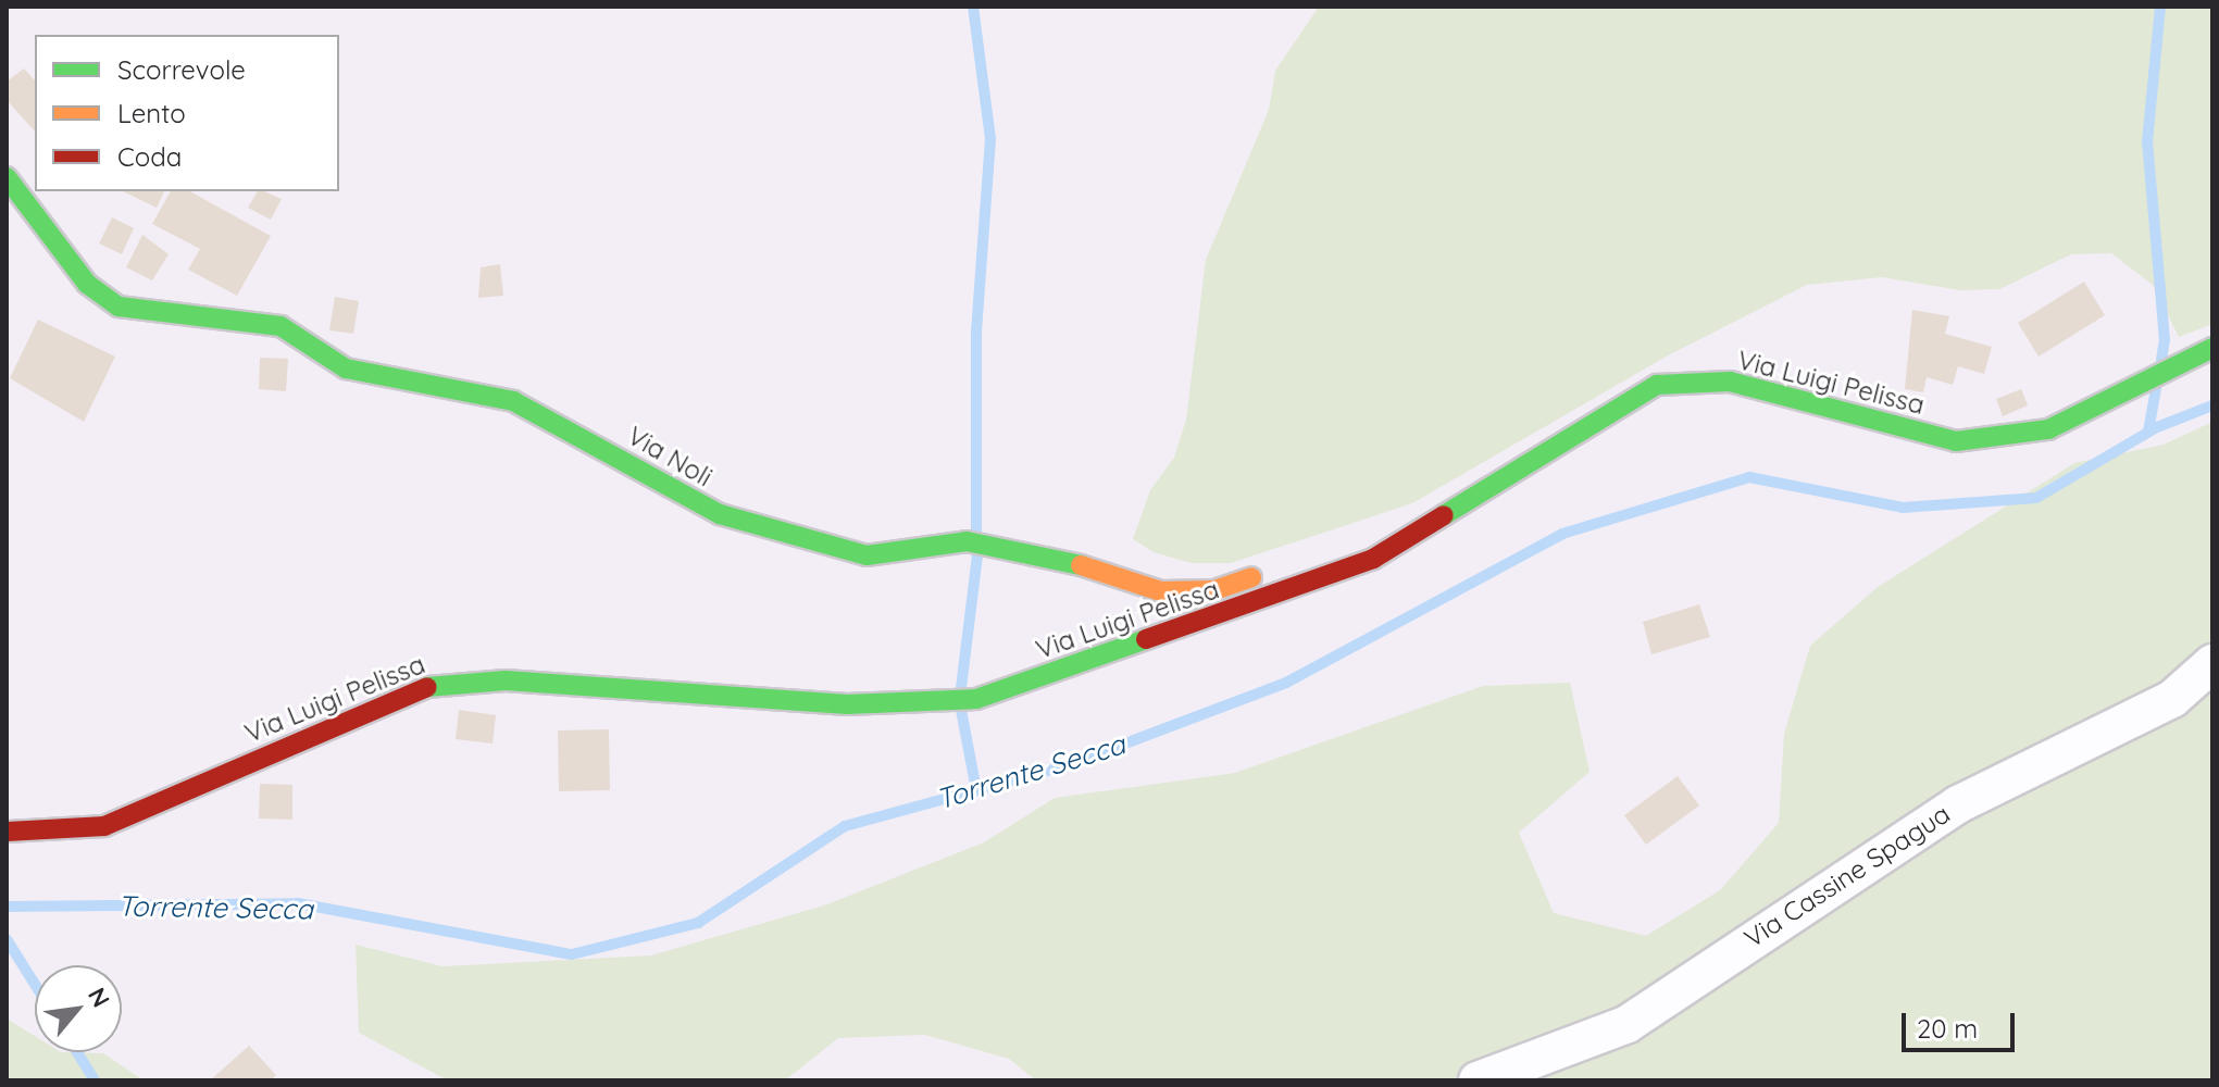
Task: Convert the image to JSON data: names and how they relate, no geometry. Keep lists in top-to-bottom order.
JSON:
{
  "streets": {
    "street": ["Via Luigi Pelissa", "Via Noli", "Via Cassine Spagua"]
  },
  "water": ["Torrente Secca"],
  "legend": ["Scorrevole", "Lento", "Coda"],
  "scale_bar": "20 m",
  "north": "top right"
}
